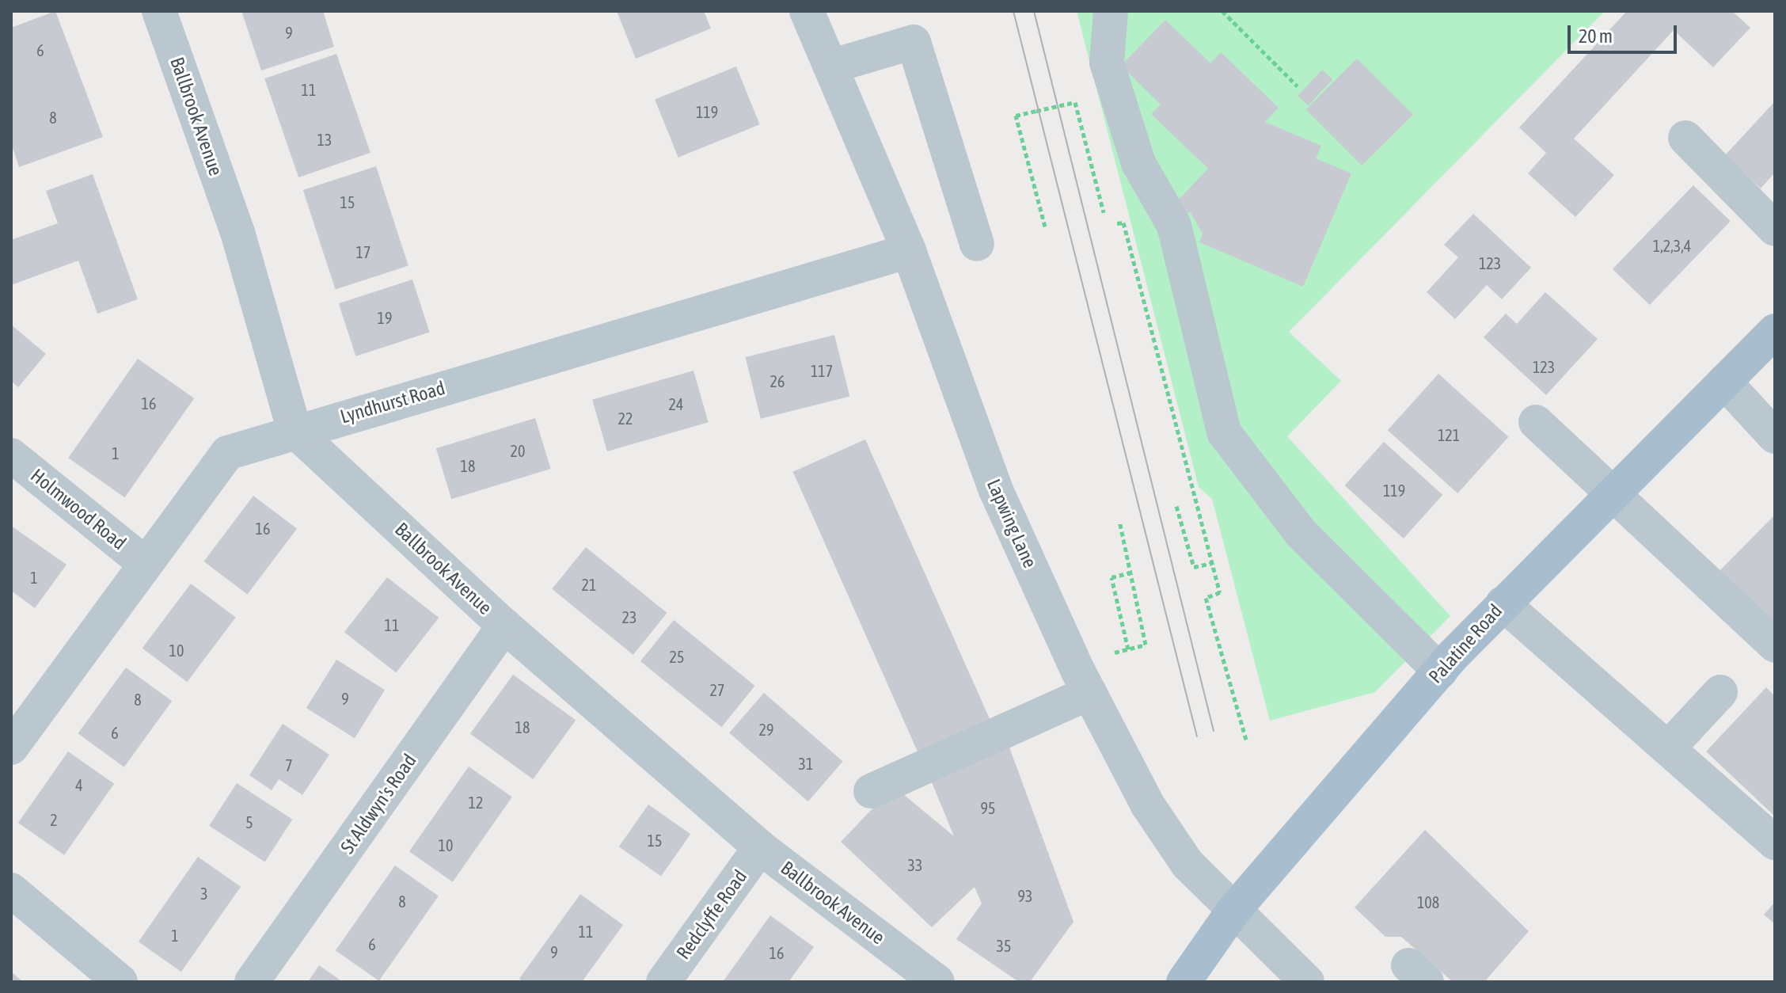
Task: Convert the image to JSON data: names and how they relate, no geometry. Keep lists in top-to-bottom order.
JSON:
{
  "streets": {
    "main road": ["Palatine Road"],
    "street": [
      "Ballbrook Avenue",
      "Lyndhurst Road",
      "Holmwood Road",
      "Lapwing Lane",
      "St Aldwyn's Road",
      "Redclyffe Road"
    ]
  },
  "crossings": [
    ["Ballbrook Avenue", "Lyndhurst Road"],
    ["Ballbrook Avenue", "St Aldwyn's Road"],
    ["Ballbrook Avenue", "Redclyffe Road"],
    ["Lyndhurst Road", "Holmwood Road"],
    ["Lyndhurst Road", "Lapwing Lane"],
    ["Lapwing Lane", "Palatine Road"]
  ],
  "house_numbers": [
    "9",
    "6",
    "11",
    "119",
    "8",
    "13",
    "15",
    "1,2,3,4",
    "17",
    "123",
    "19",
    "123",
    "117",
    "26",
    "16",
    "24",
    "22",
    "121",
    "20",
    "1",
    "18",
    "119",
    "16",
    "1",
    "21",
    "23",
    "11",
    "10",
    "25",
    "27",
    "9",
    "8",
    "18",
    "29",
    "6",
    "31",
    "7",
    "4",
    "12",
    "95",
    "2",
    "5",
    "15",
    "10",
    "33",
    "3",
    "93",
    "8",
    "108",
    "11",
    "1",
    "6",
    "35",
    "9",
    "16"
  ],
  "scale_bar": "20 m"
}
